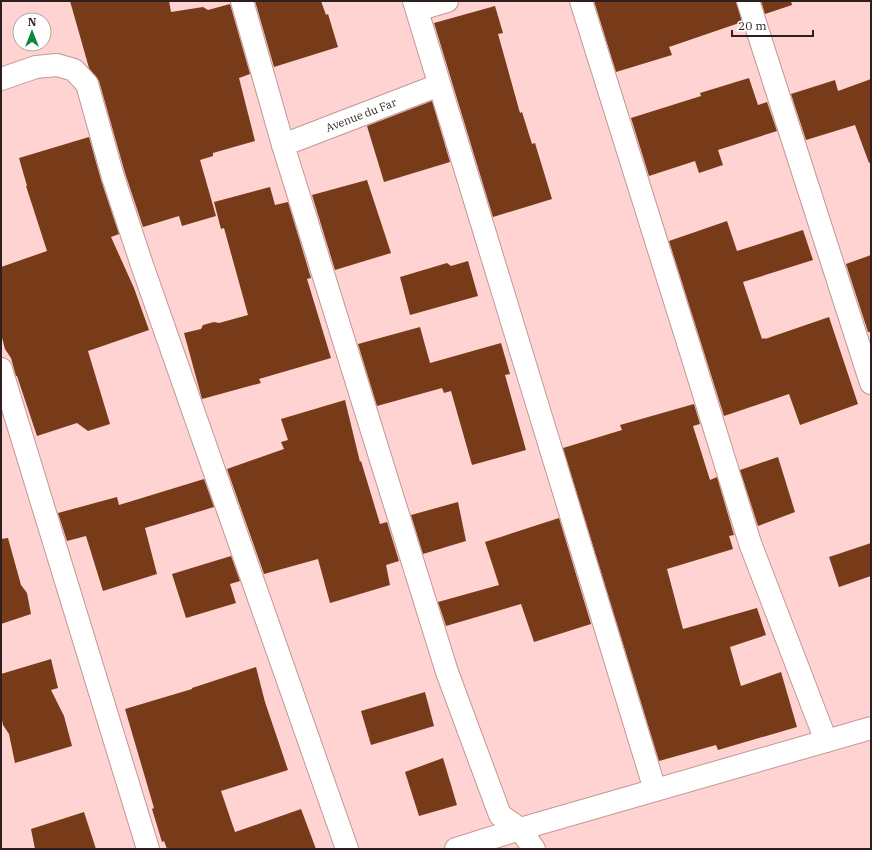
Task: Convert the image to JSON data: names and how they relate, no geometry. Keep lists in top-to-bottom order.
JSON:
{
  "streets": {
    "street": ["Avenue du Far"]
  },
  "scale_bar": "20 m",
  "north": "top"
}
